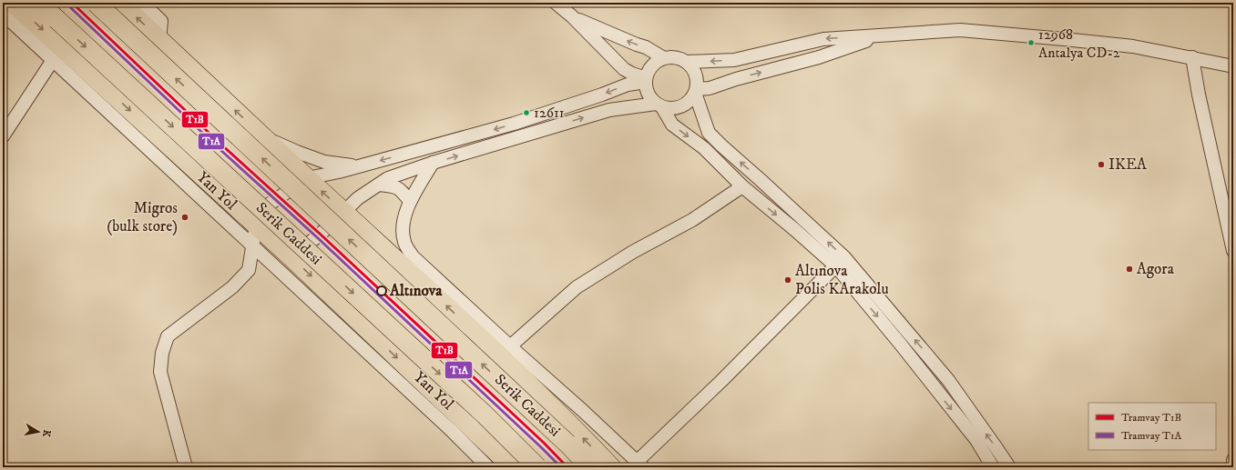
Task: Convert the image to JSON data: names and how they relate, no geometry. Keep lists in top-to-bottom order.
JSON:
{
  "streets": {
    "highway": ["Serik Caddesi"],
    "street": ["Yan Yol"]
  },
  "places": [
    "12968 Antalya CD-2",
    "12611",
    "IKEA",
    "Migros (bulk store)",
    "Agora",
    "Altınova Polis KArakolu",
    "Altınova"
  ],
  "lines": ["tram line T1B", "tram line T1A"],
  "legend": ["Tramvay T1B", "Tramvay T1A"],
  "north": "right"
}
